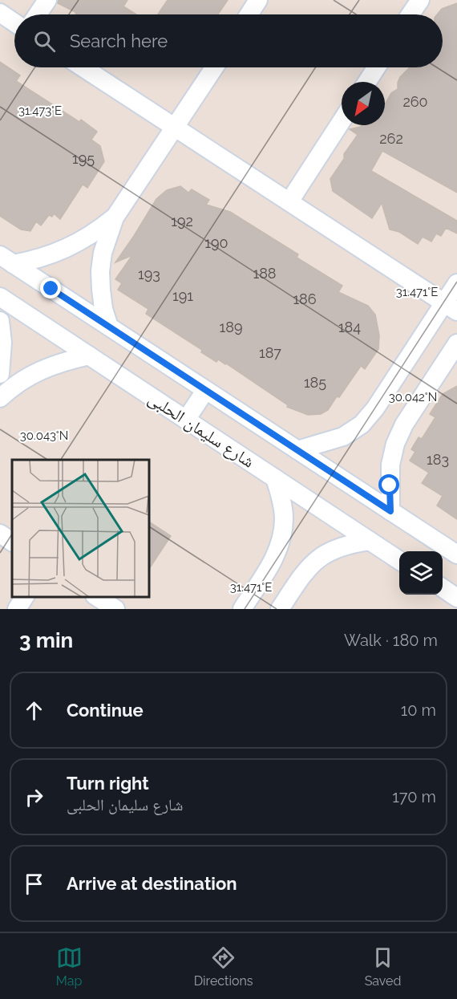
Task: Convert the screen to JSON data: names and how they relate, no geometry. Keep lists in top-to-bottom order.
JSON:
{
  "streets": {
    "street": ["شارع سليمان الحلبى"]
  },
  "house_numbers": [
    "260",
    "262",
    "195",
    "192",
    "190",
    "188",
    "193",
    "191",
    "186",
    "189",
    "184",
    "187",
    "185",
    "183"
  ],
  "north": "bottom left",
  "page": {
    "search": "Search here",
    "heading": ["3 min", "Walk · 180 m"],
    "list": [
      ["Continue", "10 m"],
      ["Turn right", "شارع سليمان الحلبى", "170 m"],
      "Arrive at destination"
    ],
    "nav": ["Map", "Directions", "Saved"]
  },
  "coordinates": [
    "31.473°E",
    "31.471°E",
    "30.042°N",
    "30.043°N"
  ]
}
